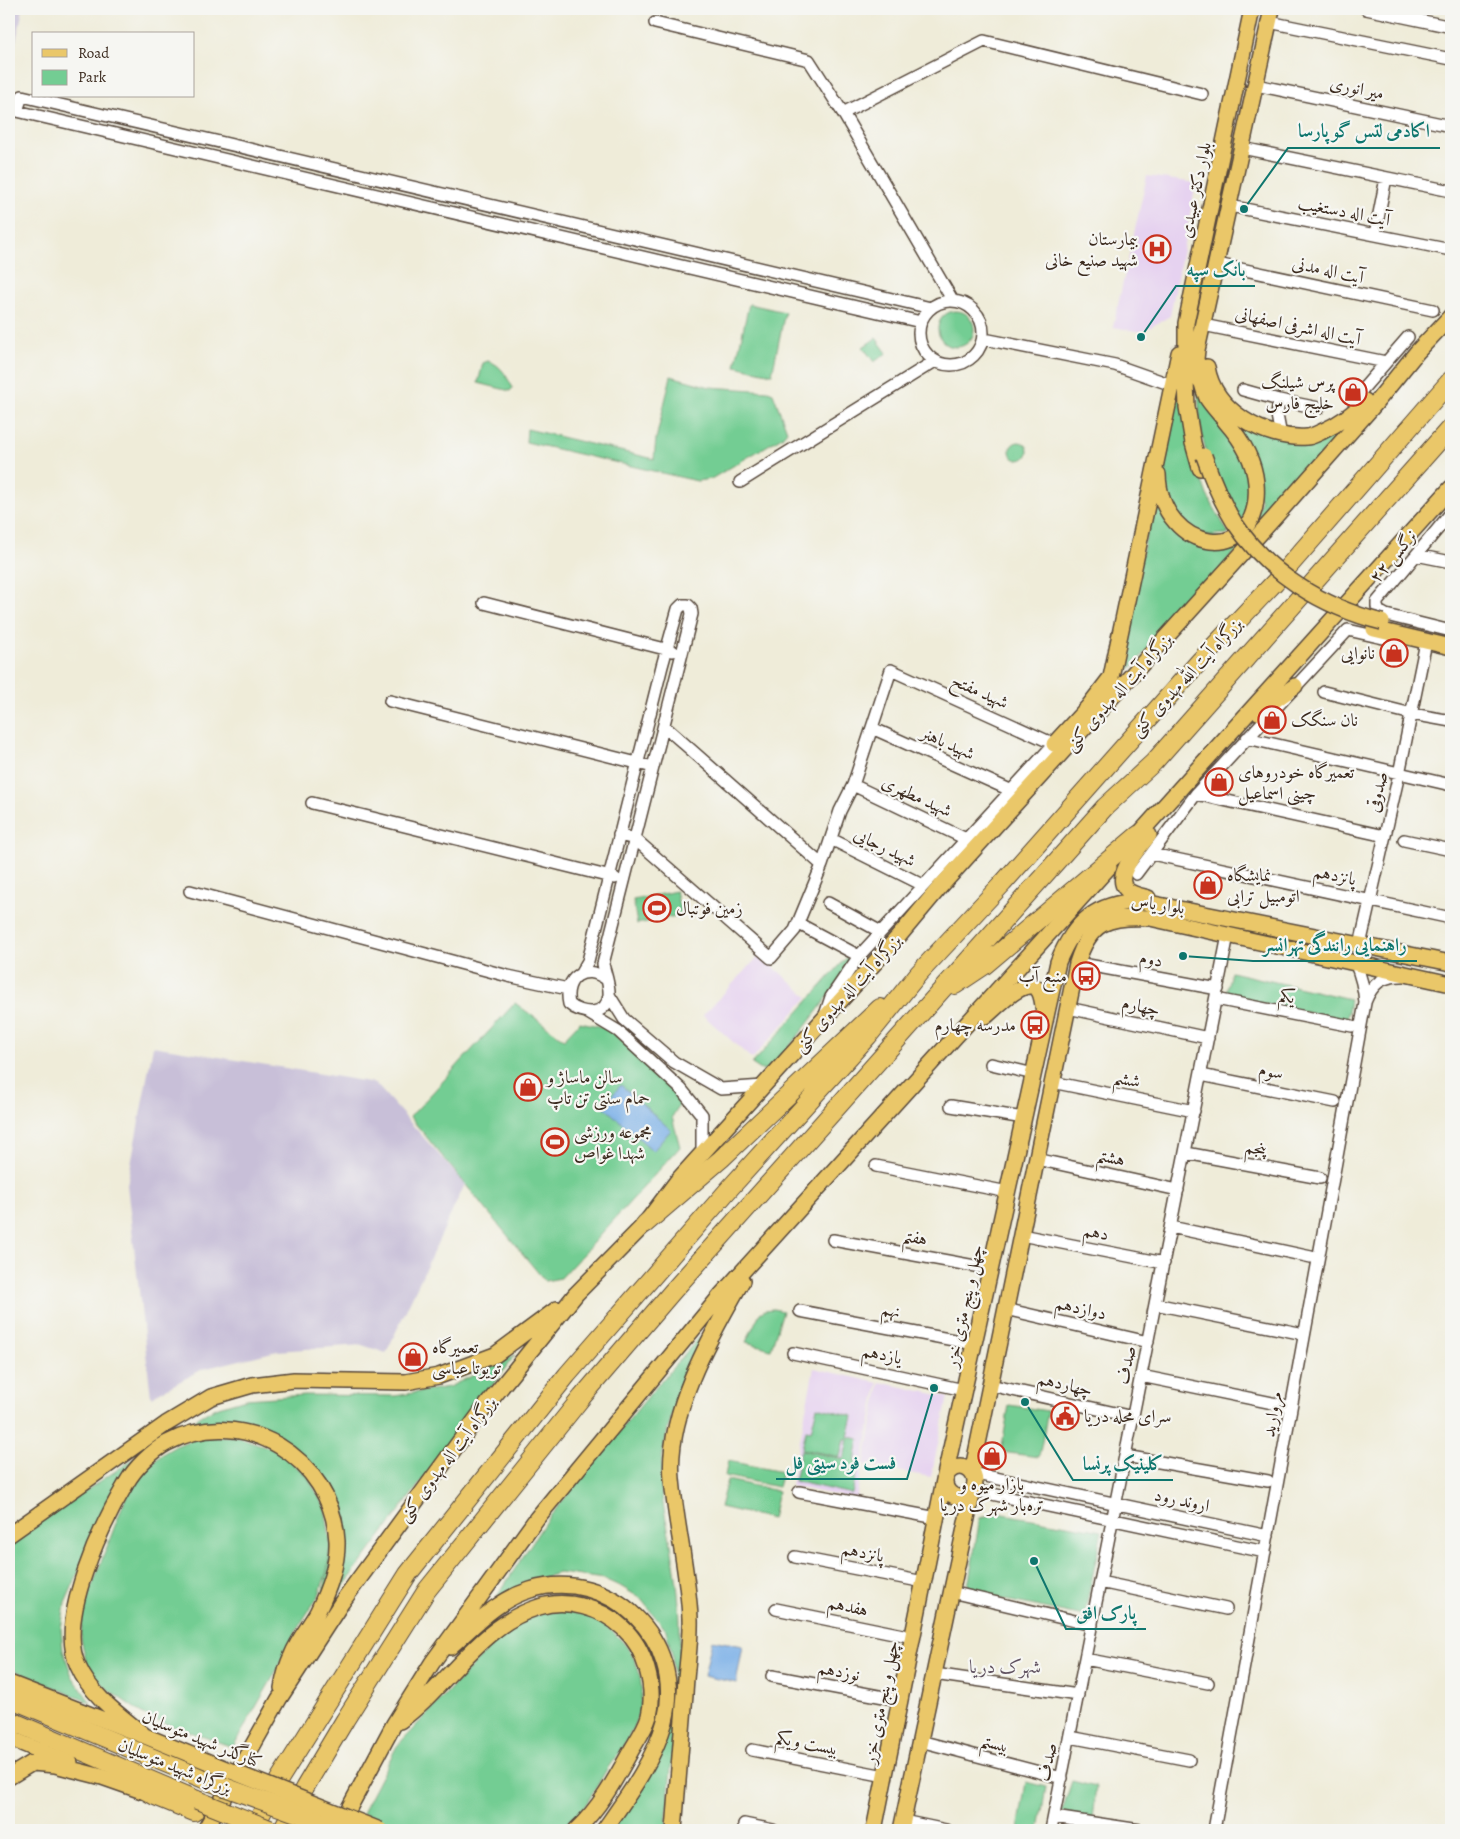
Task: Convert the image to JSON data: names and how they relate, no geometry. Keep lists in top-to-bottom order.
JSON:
{
  "streets": {
    "highway": ["بزرگراه آیت الله مهدوی کنی", "بزرگراه شهید متوسلیان"],
    "main road": [
      "بلوار دکتر عبیدی",
      "بزرگراه آیت اله مهدوی کنی",
      "بلوار یاس",
      "چهل و پنج متری خزر",
      "کنارگذر شهید متوسلیان"
    ],
    "street": [
      "میر انوری",
      "آیت اله دستغیب",
      "آیت اله مدنی",
      "آیت اله اشرفی اصفهانی",
      "نرگس ۲۲",
      "شهید مفتح",
      "شهید باهنر",
      "صدوقی",
      "شهید مطهری",
      "شهید رجایی",
      "پانزدهم",
      "دوم",
      "یکم",
      "چهارم",
      "سوم",
      "ششم",
      "پنجم",
      "هشتم",
      "دهم",
      "هفتم",
      "دوازدهم",
      "نهم",
      "یازدهم",
      "صدف",
      "چهاردهم",
      "مروارید",
      "اروند رود",
      "هفدهم",
      "نوزدهم",
      "بیست ویکم",
      "بیستم"
    ]
  },
  "crossings": [
    ["میر انوری", "بلوار دکتر عبیدی"],
    ["بلوار دکتر عبیدی", "آیت اله دستغیب"],
    ["بلوار دکتر عبیدی", "آیت اله مدنی"],
    ["بلوار دکتر عبیدی", "آیت اله اشرفی اصفهانی"],
    ["شهید مفتح", "بزرگراه آیت اله مهدوی کنی"],
    ["شهید مفتح", "شهید باهنر"],
    ["صدوقی", "پانزدهم"],
    ["صدوقی", "بلوار یاس"],
    ["پانزدهم", "چهل و پنج متری خزر"],
    ["بلوار یاس", "چهل و پنج متری خزر"],
    ["بلوار یاس", "صدف"],
    ["دوم", "یکم"],
    ["دوم", "صدف"],
    ["یکم", "صدف"],
    ["چهارم", "صدف"],
    ["سوم", "صدف"],
    ["ششم", "صدف"],
    ["پنجم", "صدف"],
    ["هشتم", "صدف"],
    ["دهم", "صدف"],
    ["هفتم", "چهل و پنج متری خزر"],
    ["چهل و پنج متری خزر", "نهم"],
    ["چهل و پنج متری خزر", "یازدهم"],
    ["چهل و پنج متری خزر", "اروند رود"],
    ["چهل و پنج متری خزر", "هفدهم"],
    ["چهل و پنج متری خزر", "نوزدهم"],
    ["چهل و پنج متری خزر", "بیست ویکم"],
    ["دوازدهم", "صدف"],
    ["صدف", "چهاردهم"],
    ["صدف", "اروند رود"],
    ["صدف", "بیستم"],
    ["مروارید", "اروند رود"],
    ["کنارگذر شهید متوسلیان", "بزرگراه شهید متوسلیان"]
  ],
  "districts": ["شهرک دریا"],
  "places": {
    "other": [
      "اکادمی لتس گو پارسا",
      "بانک سپه",
      "راهنمایی رانندگی تهرانسر",
      "فست فود سیتی فل",
      "کلینیک پرنسا",
      "پارک افق"
    ],
    "hospital": ["بیمارستان شهید صنیع خانی"],
    "shop": [
      "پرس شیلنگ خلیج فارس",
      "نانوایی",
      "نان سنگک",
      "تعمیرگاه خودروهای چینی اسماعیل",
      "نمایشگاه اتومبیل ترابی",
      "سالن ماساژ و حمام سنتی تن تاپ",
      "تعمیرگاه تویوتا عباسی",
      "بازار میوه و تره‌بار شهرک دریا"
    ],
    "sports": ["زمین فوتبال", "مجموعه ورزشی شهدا غواص"],
    "bus stop": ["منبع آب", "مدرسه چهارم"],
    "public building": ["سرای محله دریا"]
  },
  "legend": ["Road", "Park"]
}
